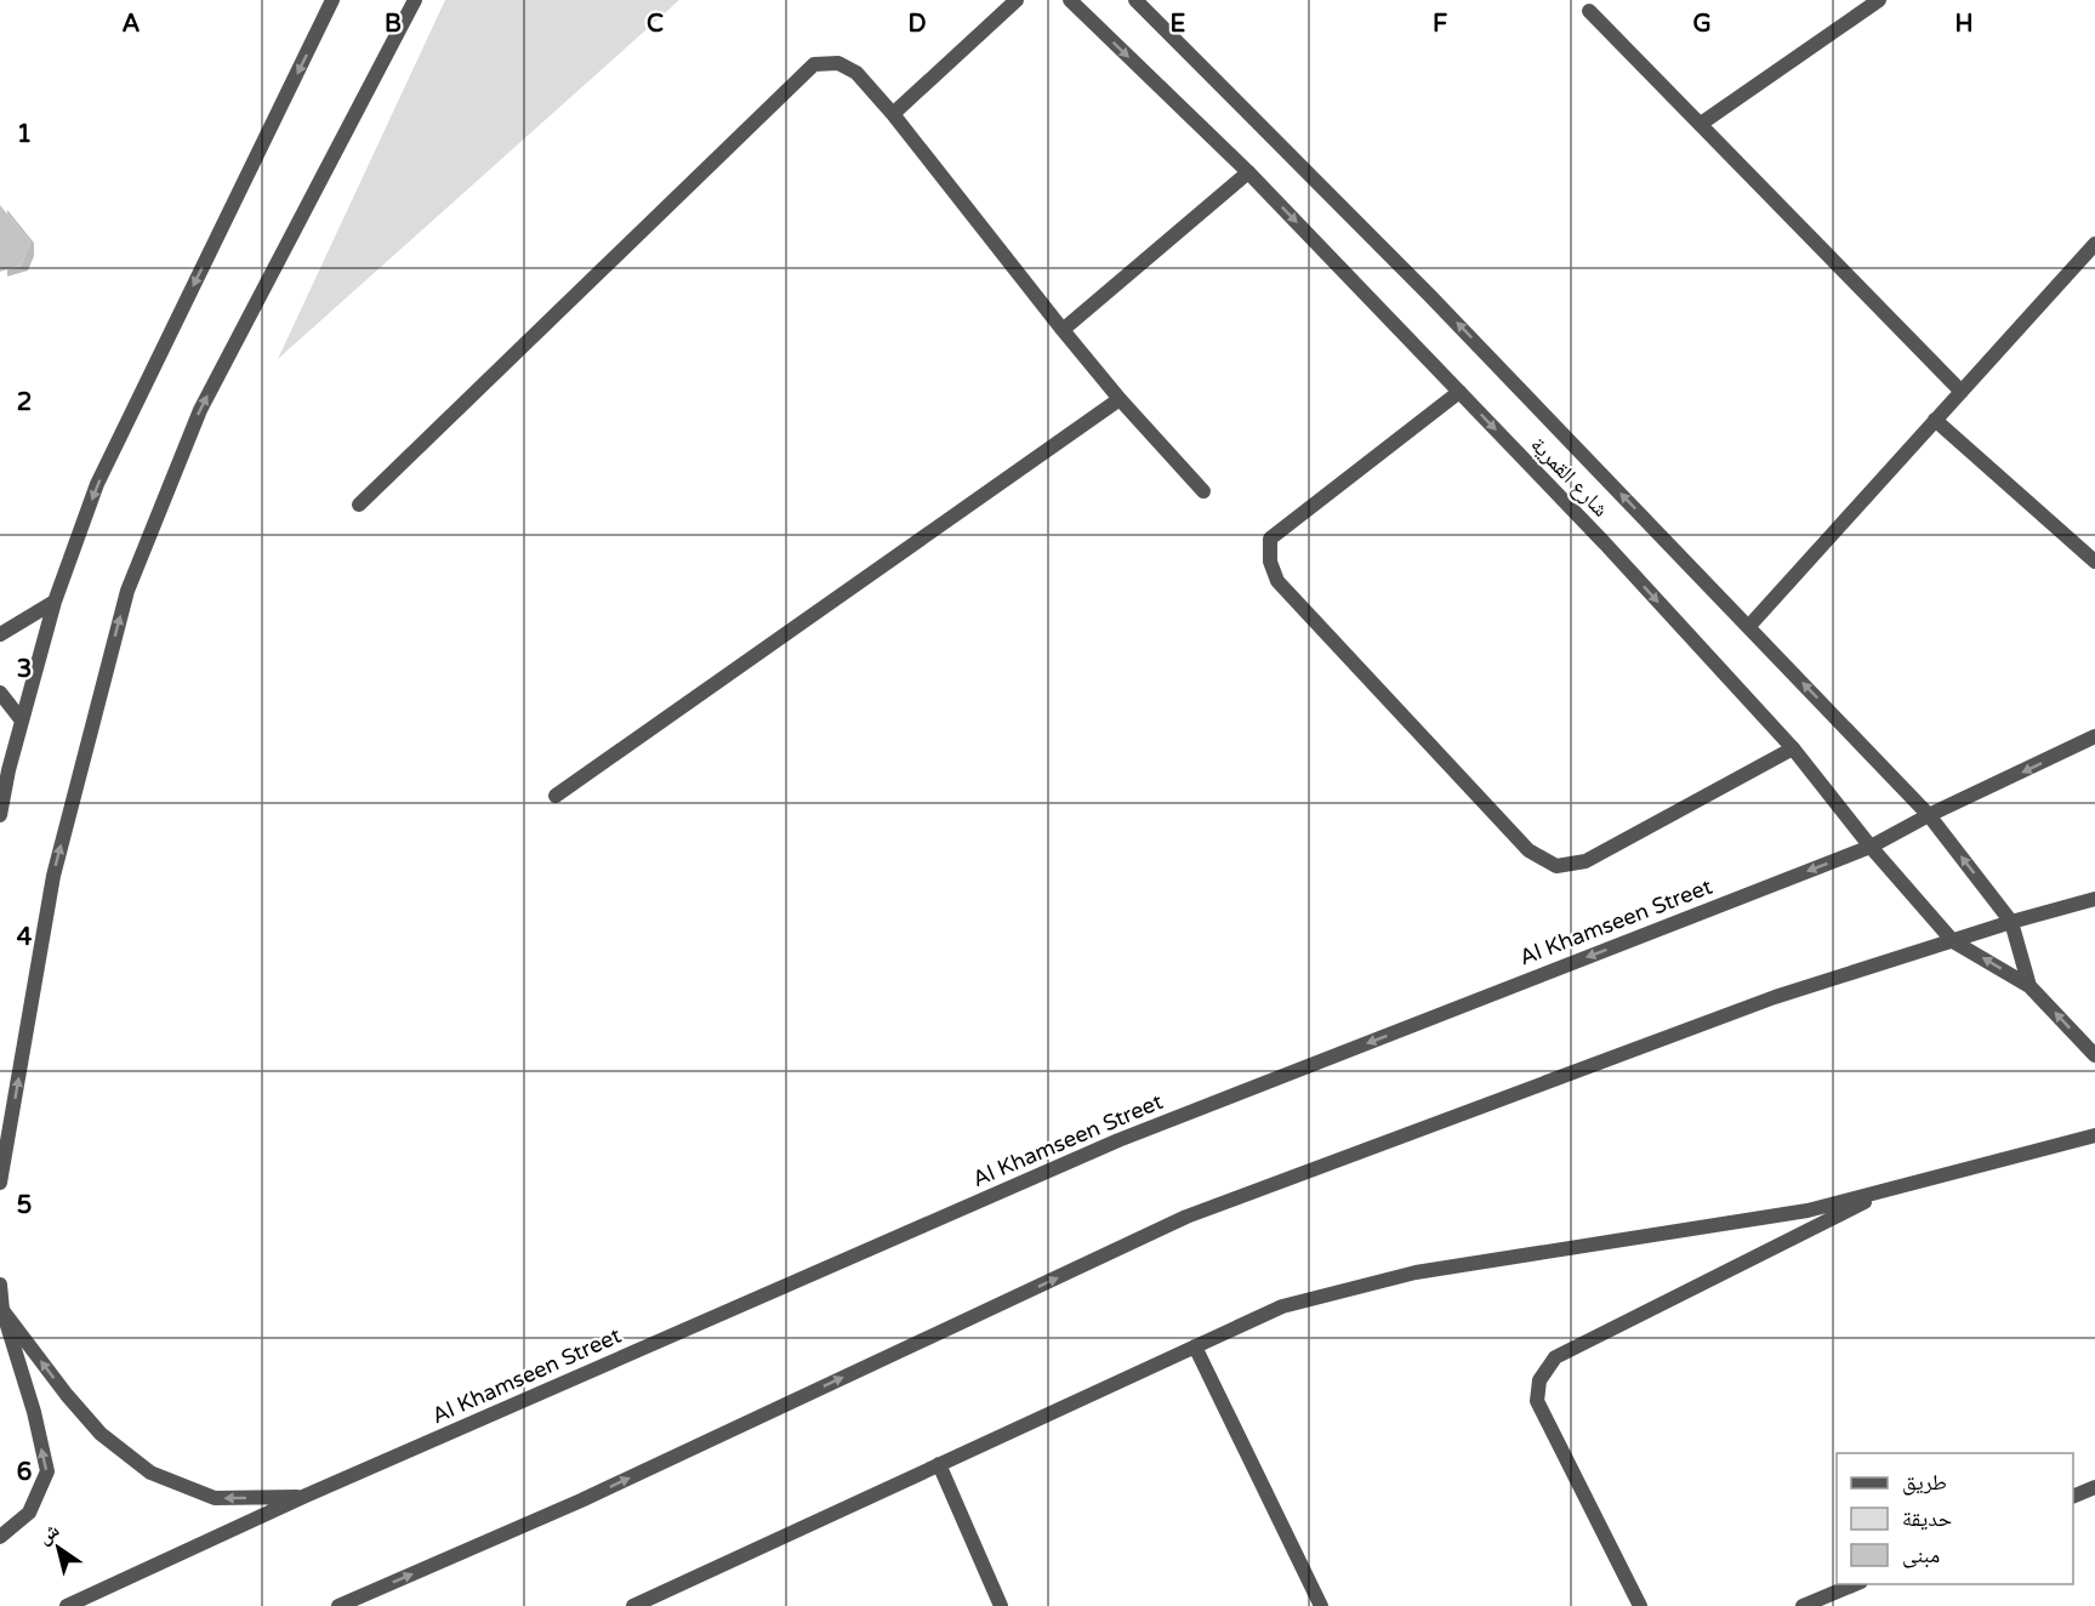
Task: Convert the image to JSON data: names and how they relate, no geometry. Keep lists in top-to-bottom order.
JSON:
{
  "streets": {
    "street": ["شارع القمرية", "Al Khamseen Street"]
  },
  "crossings": [
    ["شارع القمرية", "Al Khamseen Street"]
  ],
  "legend": ["طريق", "حديقة", "مبنى"],
  "north": "top left",
  "grid": {
    "columns": [
      "A",
      "B",
      "C",
      "D",
      "E",
      "F",
      "G",
      "H"
    ],
    "rows": [
      "1",
      "2",
      "3",
      "4",
      "5",
      "6"
    ]
  }
}
